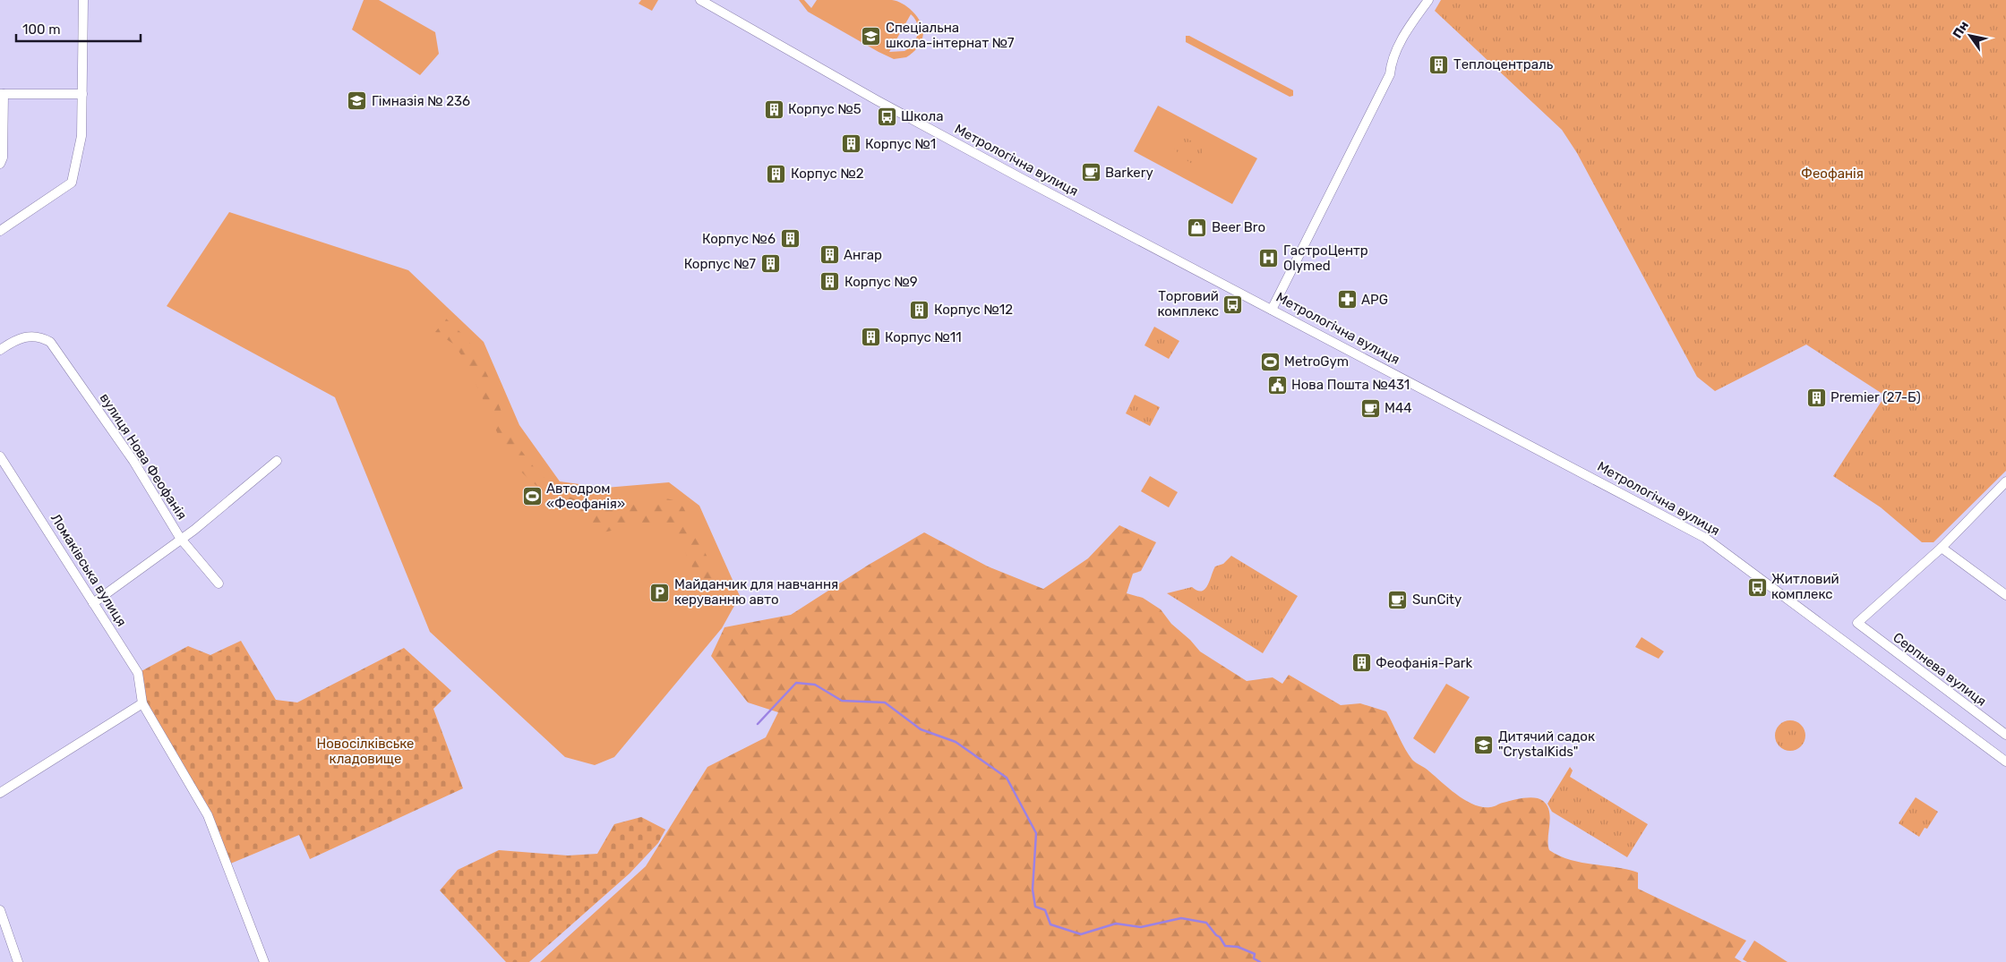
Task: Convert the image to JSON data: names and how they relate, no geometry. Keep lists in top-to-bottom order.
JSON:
{
  "streets": {
    "street": [
      "Метрологічна вулиця",
      "вулиця Нова Феофанія",
      "Ломаківська вулиця",
      "Серпнева вулиця"
    ]
  },
  "parks": ["Феофанія", "Новосілківське кладовище"],
  "places": {
    "school or university": ["Спеціальна школа-інтернат №7", "Гімназія № 236", "Дитячий садок \"CrystalKids\""],
    "building": [
      "Теплоцентраль",
      "Корпус №5",
      "Корпус №1",
      "Корпус №2",
      "Корпус №6",
      "Ангар",
      "Корпус №7",
      "Корпус №9",
      "Корпус №12",
      "Корпус №11",
      "Premier (27-Б)",
      "Феофанія-Park"
    ],
    "bus stop": ["Школа", "Торговий комплекс", "Житловий комплекс"],
    "cafe": ["Barkery", "M44", "SunCity"],
    "shop": ["Beer Bro"],
    "hospital": ["ГастроЦентр Olymed"],
    "pharmacy": ["APG"],
    "sports": ["MetroGym", "Автодром «Феофанія»"],
    "public building": ["Нова Пошта №431"],
    "parking": ["Майданчик для навчання керуванню авто"]
  },
  "scale_bar": "100 m",
  "north": "top left"
}
